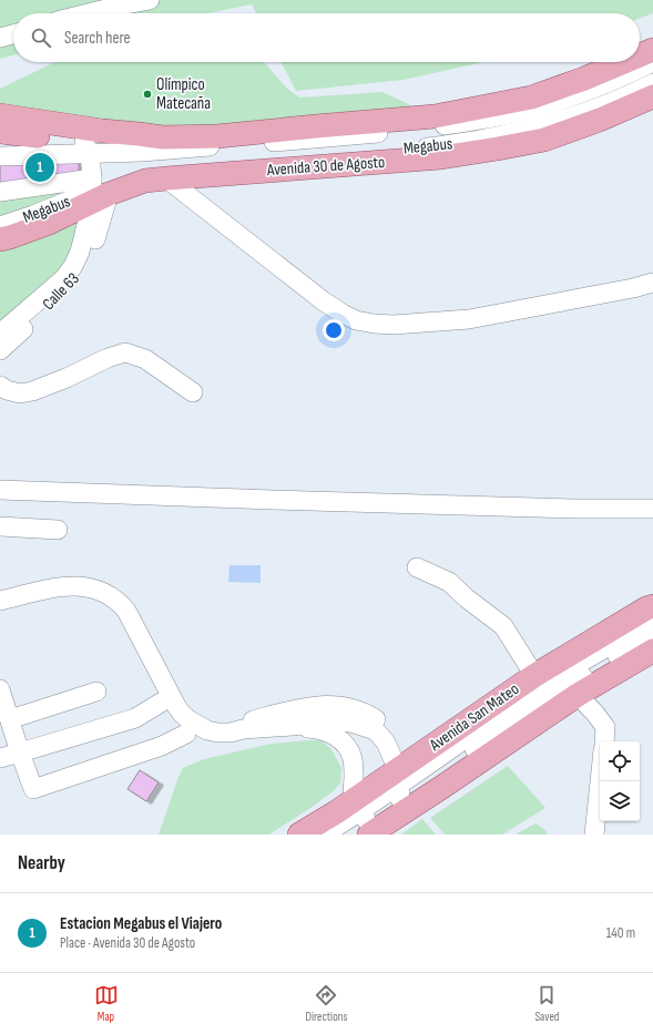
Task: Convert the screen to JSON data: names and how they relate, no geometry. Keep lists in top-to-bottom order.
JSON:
{
  "streets": {
    "main road": ["Avenida 30 de Agosto", "Avenida San Mateo"],
    "street": ["Megabus", "Calle 63"]
  },
  "crossings": [
    ["Megabus", "Avenida 30 de Agosto"],
    ["Megabus", "Calle 63"],
    ["Avenida 30 de Agosto", "Calle 63"]
  ],
  "places": ["Olímpico Matecaña"],
  "page": {
    "search": "Search here",
    "pins": "1",
    "heading": "Nearby",
    "list": [
      {
        "mark": "1",
        "name": "Estacion Megabus el Viajero",
        "note": "Place · Avenida 30 de Agosto",
        "value": "140 m"
      }
    ],
    "nav": ["Map", "Directions", "Saved"]
  }
}
